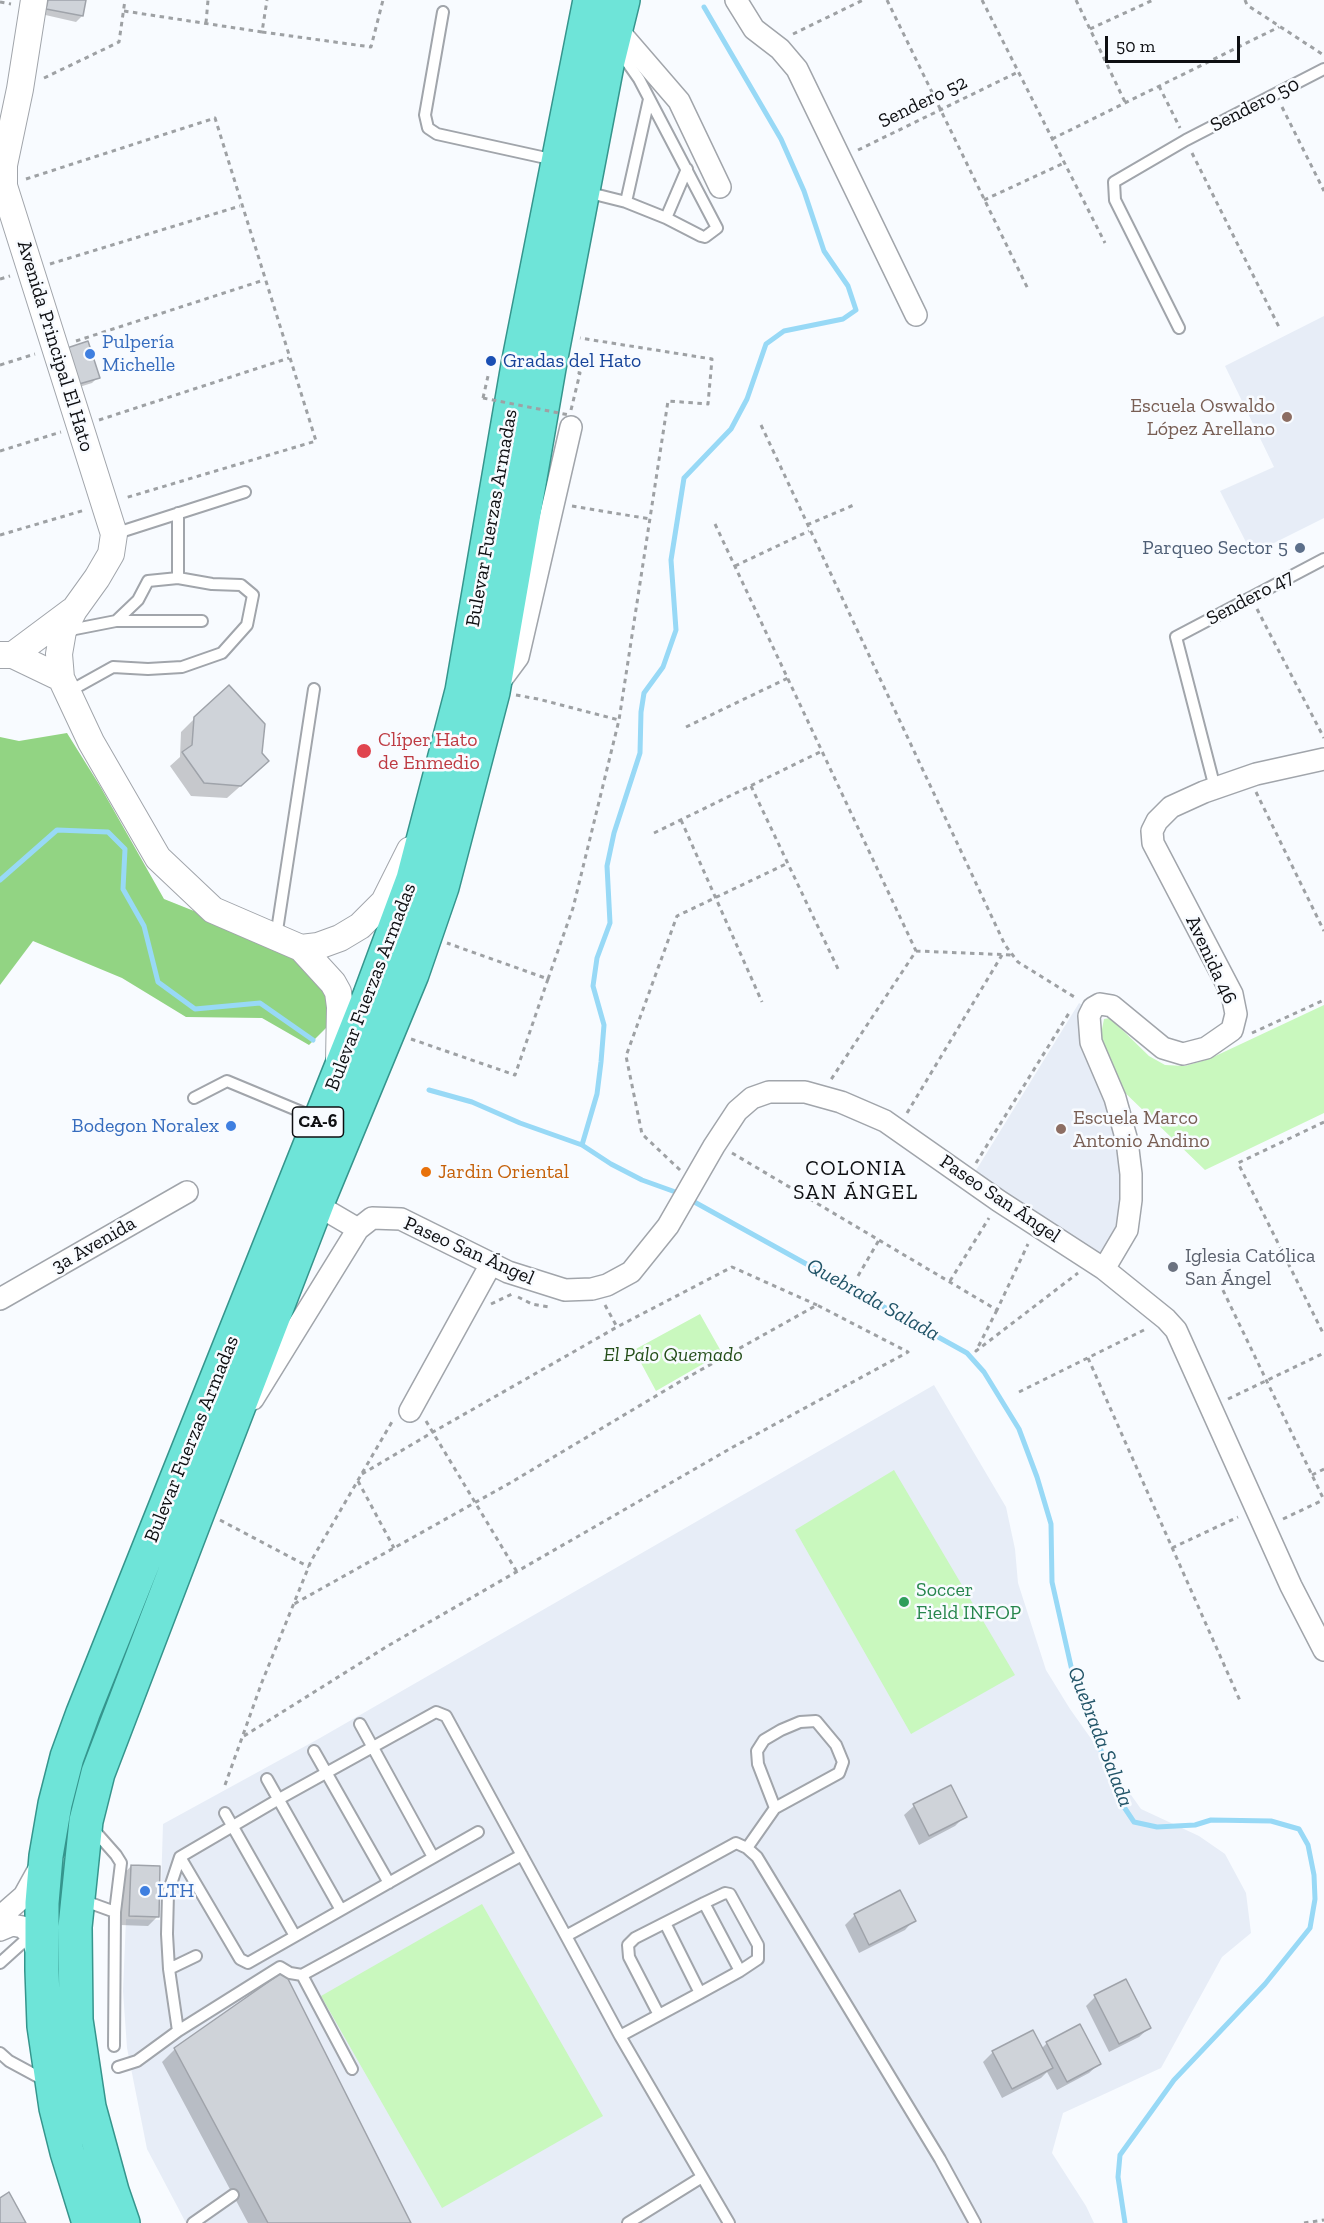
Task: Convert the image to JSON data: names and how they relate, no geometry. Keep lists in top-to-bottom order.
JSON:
{
  "streets": {
    "highway": ["Bulevar Fuerzas Armadas", "CA-6"],
    "street": [
      "Avenida Principal El Hato",
      "Avenida 46",
      "Paseo San Ángel",
      "3a Avenida"
    ],
    "lane": ["Sendero 50", "Sendero 47"],
    "path": ["Sendero 52"]
  },
  "crossings": [
    ["Sendero 47", "Avenida 46"]
  ],
  "districts": ["COLONIA SAN ÁNGEL"],
  "water": ["Quebrada Salada"],
  "parks": ["El Palo Quemado"],
  "places": [
    "Pulpería Michelle",
    "Gradas del Hato",
    "Escuela Oswaldo López Arellano",
    "Parqueo Sector 5",
    "Clíper Hato de Enmedio",
    "Bodegon Noralex",
    "Escuela Marco Antonio Andino",
    "Jardin Oriental",
    "Iglesia Católica San Ángel",
    "Soccer Field INFOP",
    "LTH"
  ],
  "scale_bar": "50 m"
}
